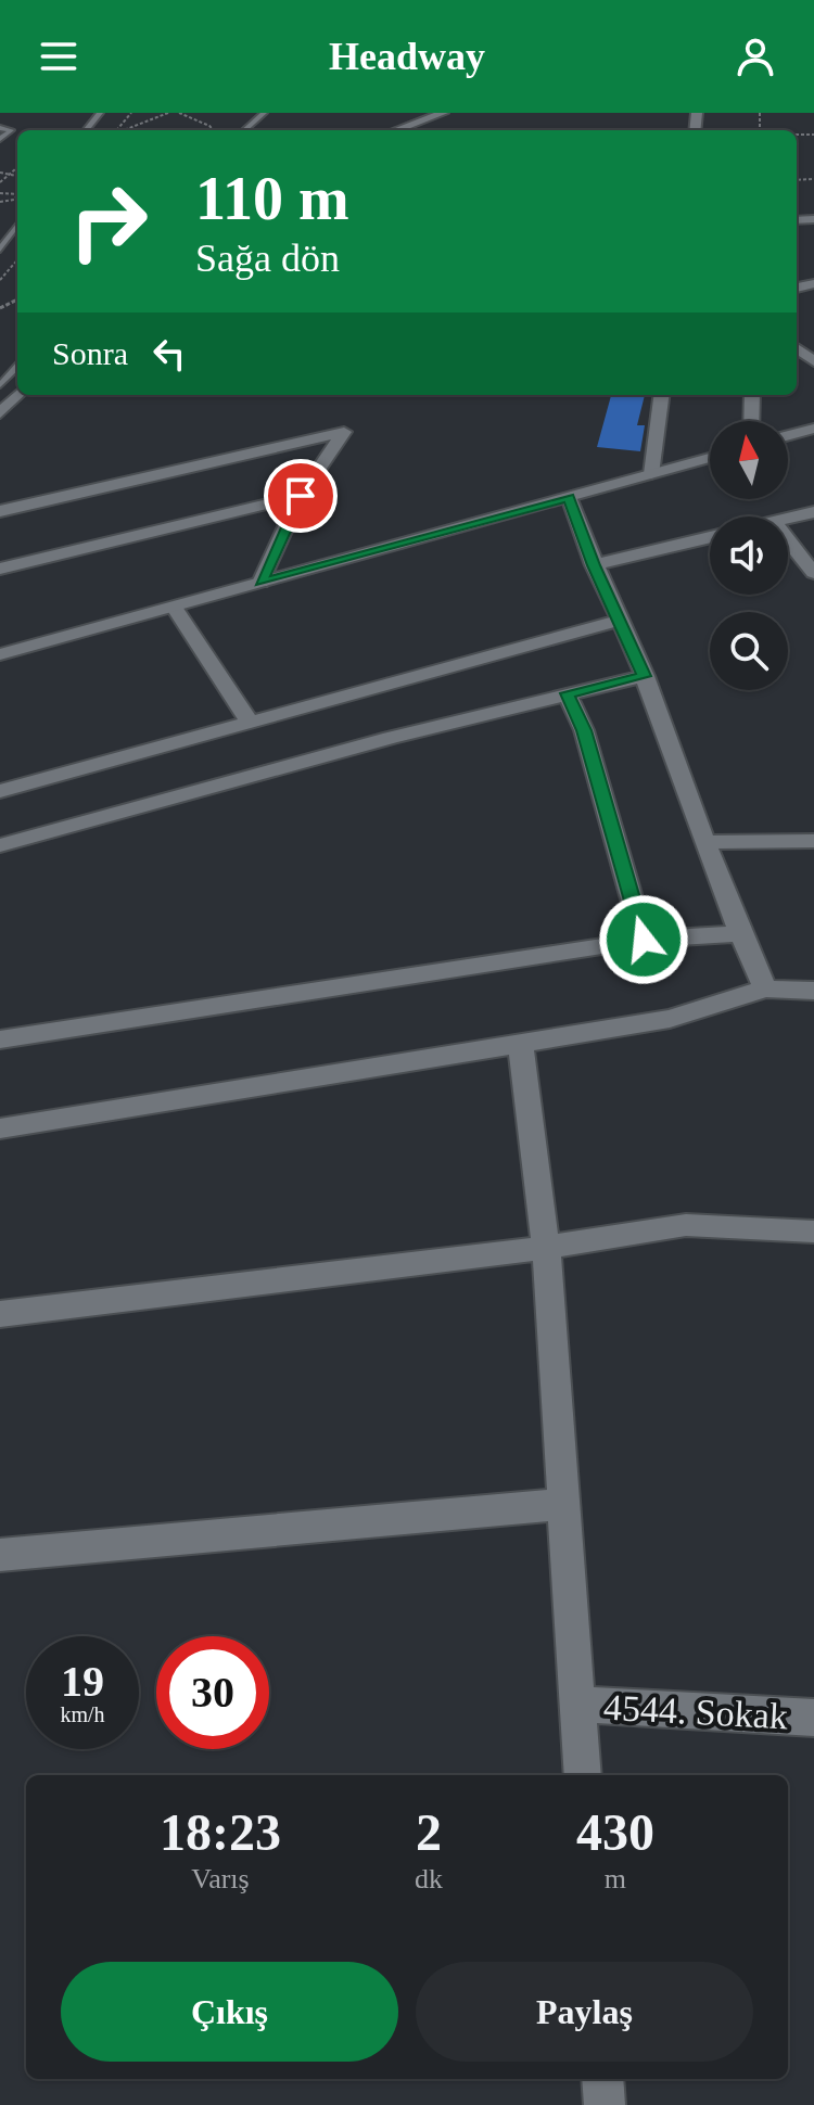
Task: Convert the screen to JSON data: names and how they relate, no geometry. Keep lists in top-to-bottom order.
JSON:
{
  "streets": {
    "street": ["4544. Sokak"]
  },
  "north": "top",
  "page": {
    "header": "Headway",
    "turn": ["110 m", "Sağa dön"],
    "then": "Sonra",
    "speed": "19 km/h",
    "limit": "30",
    "eta": [
      "18:23",
      "Varış",
      "2",
      "dk",
      "430",
      "m"
    ],
    "buttons": ["Çıkış", "Paylaş"]
  }
}
